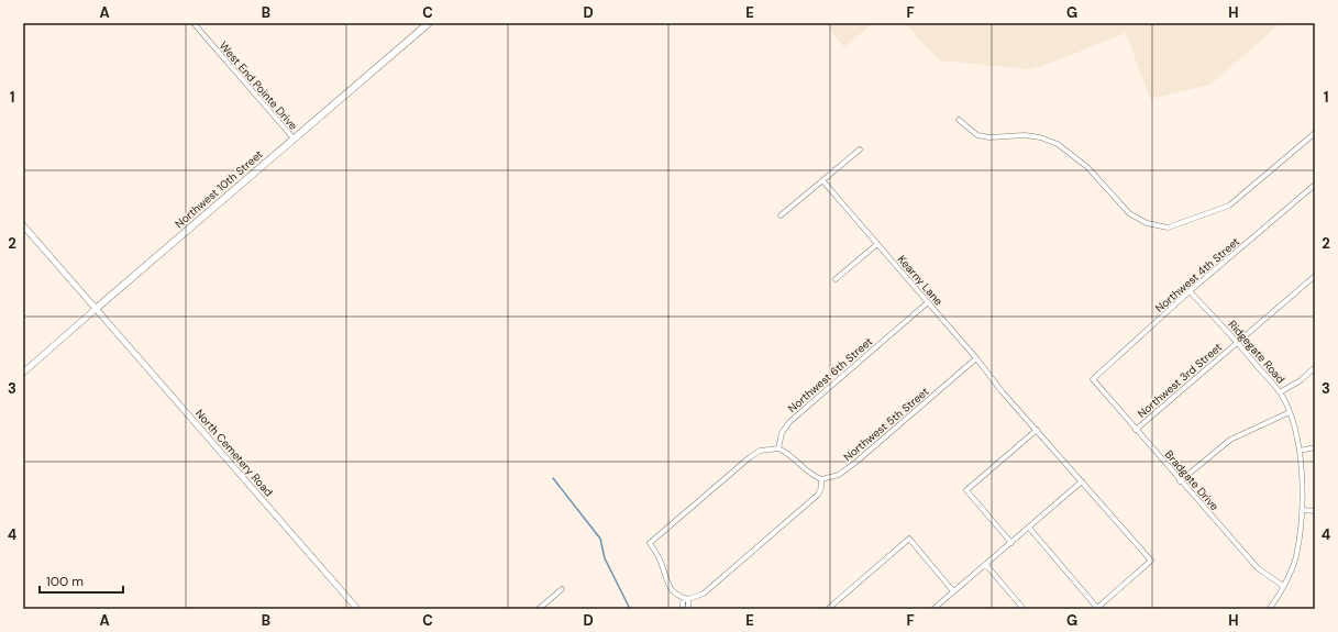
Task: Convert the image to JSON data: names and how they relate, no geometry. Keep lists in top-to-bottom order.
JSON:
{
  "streets": {
    "main road": ["Northwest 10th Street"],
    "street": [
      "West End Pointe Drive",
      "Northwest 4th Street",
      "Kearny Lane",
      "Ridgegate Road",
      "Northwest 6th Street",
      "Northwest 3rd Street",
      "Northwest 5th Street",
      "North Cemetery Road",
      "Bradgate Drive"
    ]
  },
  "crossings": [
    ["West End Pointe Drive", "Northwest 10th Street"],
    ["Northwest 10th Street", "North Cemetery Road"],
    ["Northwest 4th Street", "Ridgegate Road"],
    ["Northwest 4th Street", "Bradgate Drive"],
    ["Kearny Lane", "Northwest 6th Street"],
    ["Kearny Lane", "Northwest 5th Street"],
    ["Ridgegate Road", "Northwest 3rd Street"],
    ["Ridgegate Road", "Bradgate Drive"],
    ["Northwest 3rd Street", "Bradgate Drive"]
  ],
  "scale_bar": "100 m",
  "grid": {
    "columns": [
      "A",
      "B",
      "C",
      "D",
      "E",
      "F",
      "G",
      "H"
    ],
    "rows": [
      "1",
      "2",
      "3",
      "4"
    ]
  }
}
